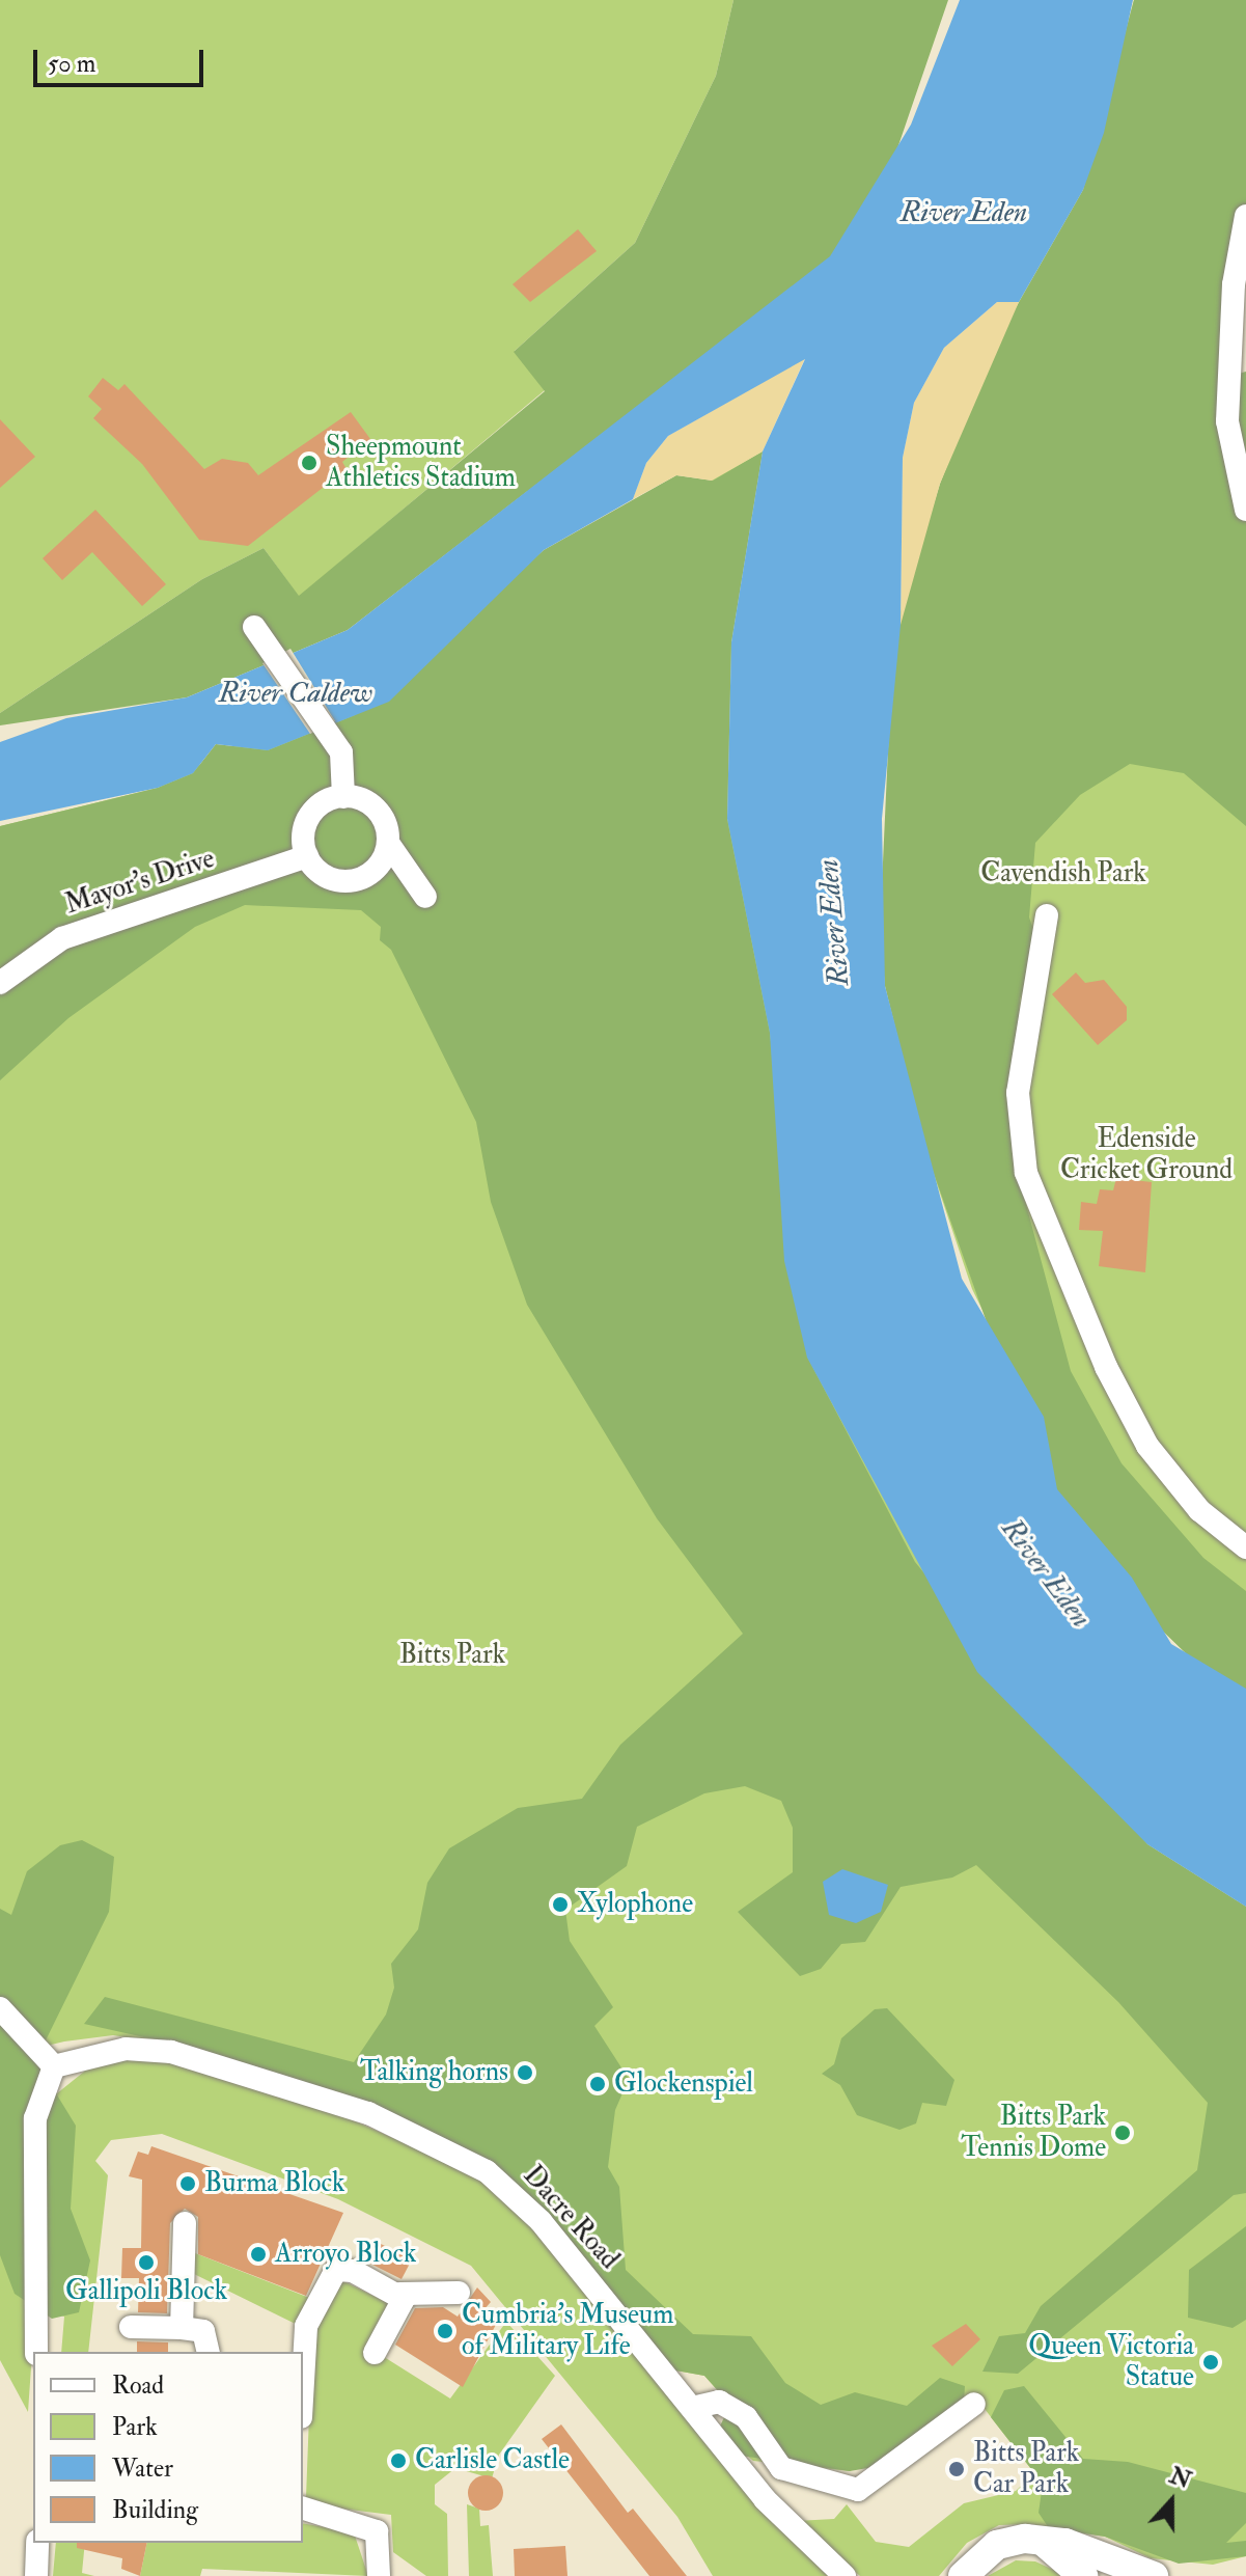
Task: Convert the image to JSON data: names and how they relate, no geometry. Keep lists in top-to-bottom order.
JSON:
{
  "streets": {
    "street": ["Mayor's Drive", "Dacre Road"]
  },
  "water": ["River Eden", "River Caldew"],
  "parks": ["Cavendish Park", "Edenside Cricket Ground", "Bitts Park"],
  "places": [
    "Sheepmount Athletics Stadium",
    "Xylophone",
    "Talking horns",
    "Glockenspiel",
    "Bitts Park Tennis Dome",
    "Burma Block",
    "Arroyo Block",
    "Gallipoli Block",
    "Cumbria's Museum of Military Life",
    "Queen Victoria Statue",
    "Carlisle Castle",
    "Bitts Park Car Park"
  ],
  "legend": [
    "Road",
    "Park",
    "Water",
    "Building"
  ],
  "scale_bar": "50 m",
  "north": "top"
}
